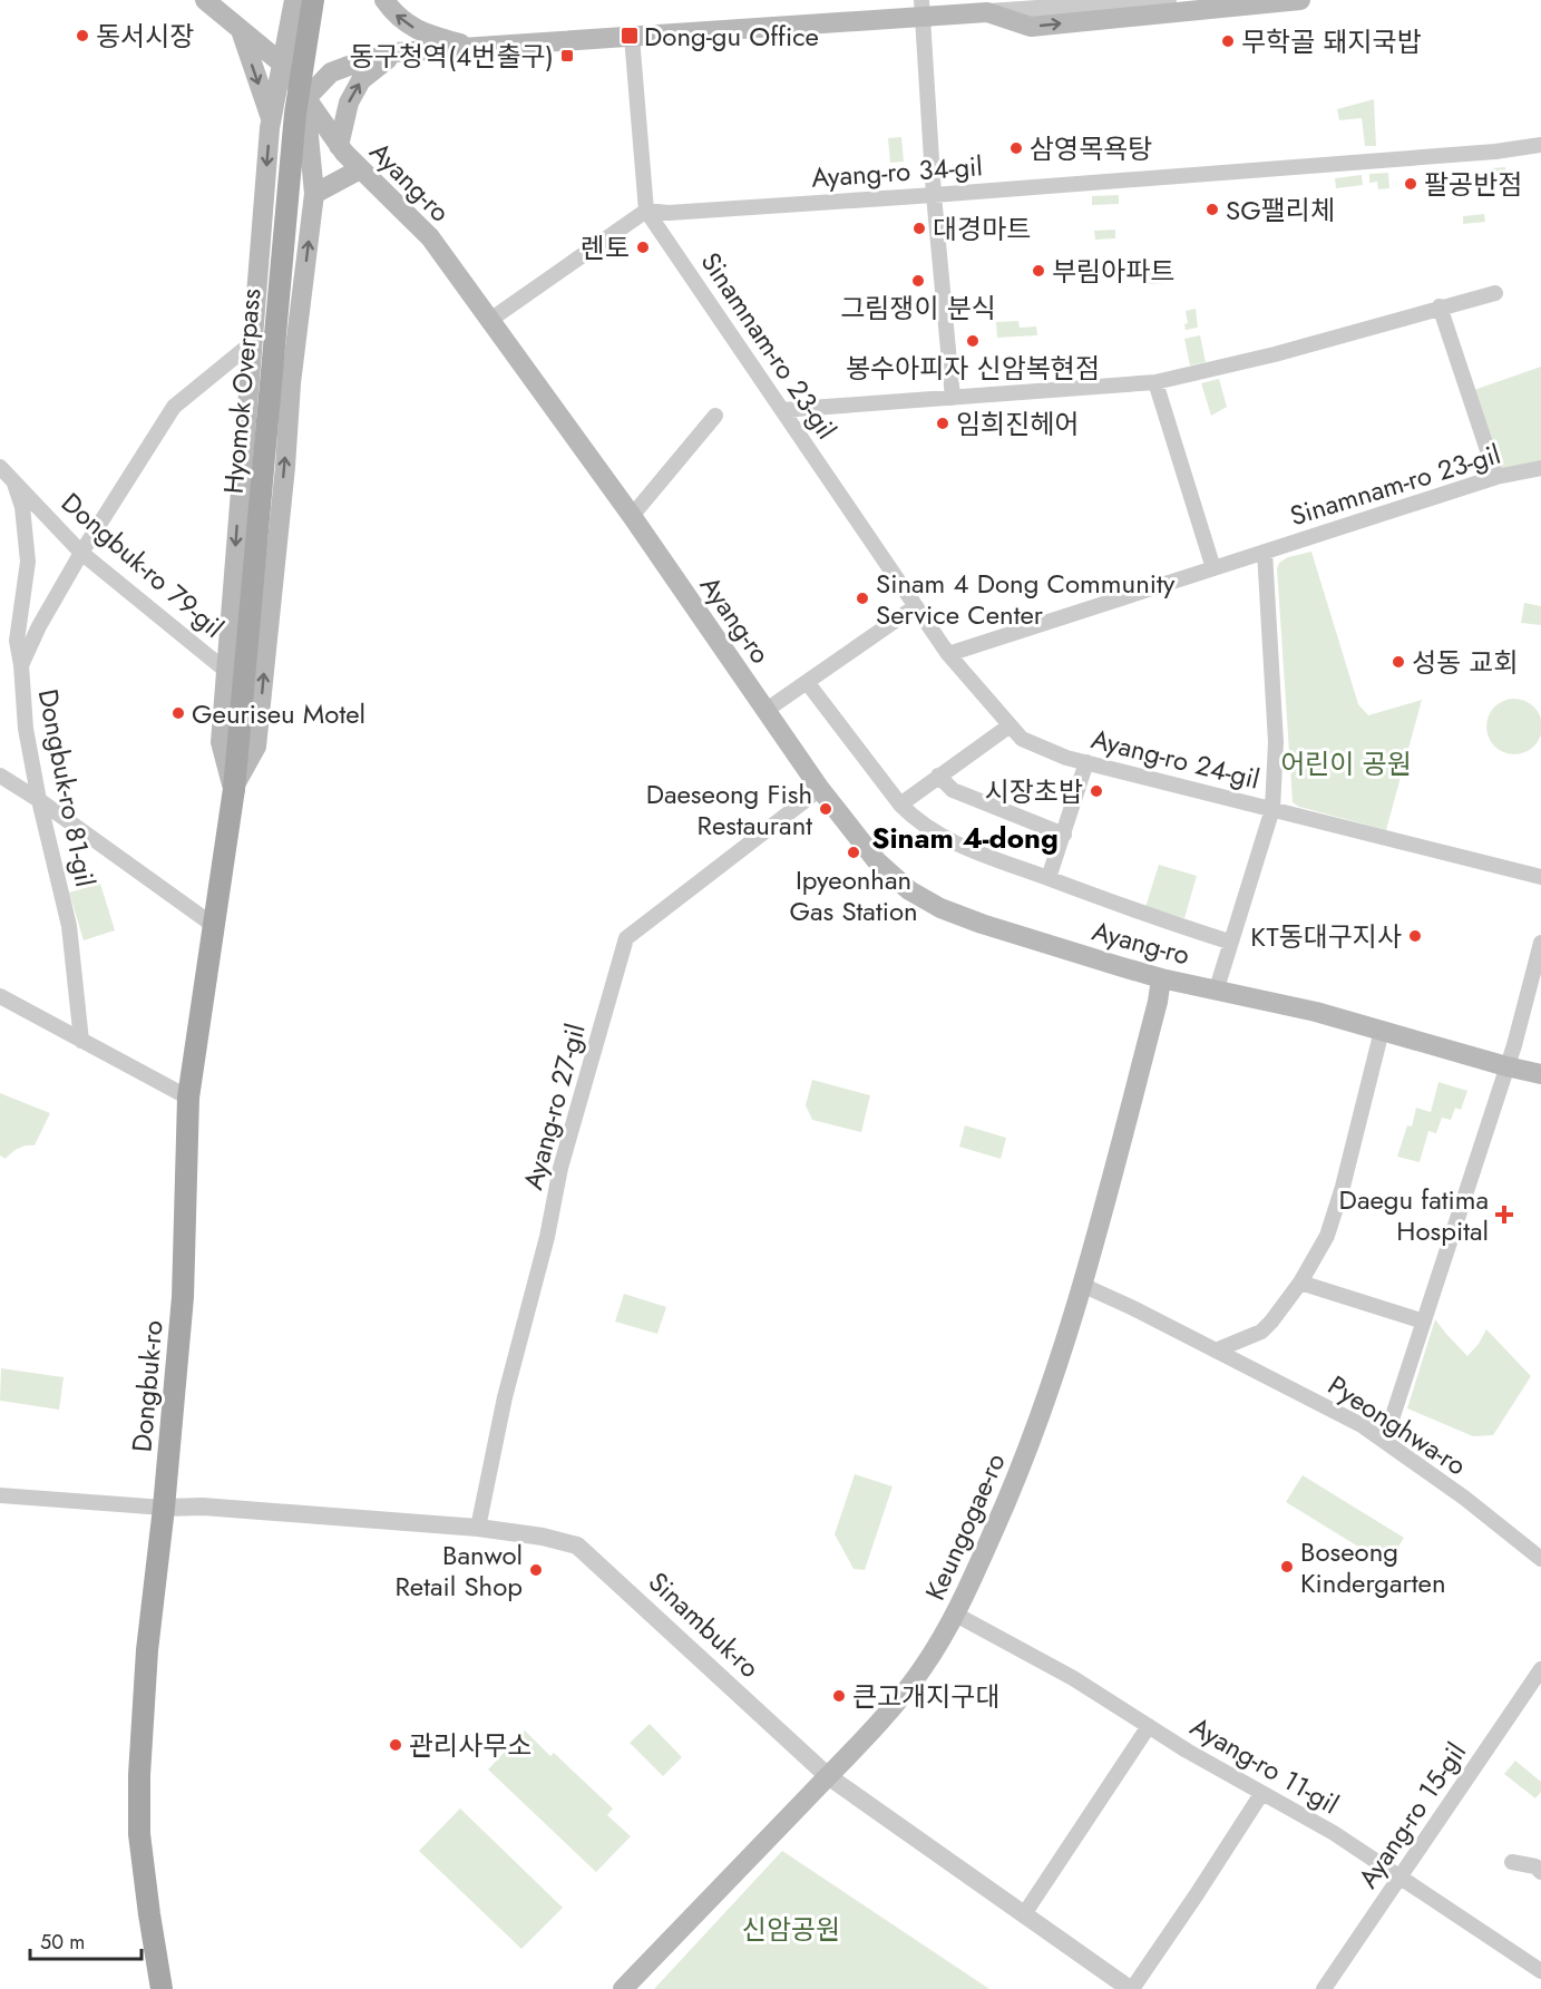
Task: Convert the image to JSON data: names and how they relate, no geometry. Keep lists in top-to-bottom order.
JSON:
{
  "streets": {
    "main road": [
      "Ayang-ro",
      "Hyomok Overpass",
      "Dongbuk-ro",
      "Keungogae-ro"
    ],
    "street": [
      "Ayang-ro 34-gil",
      "Sinamnam-ro 23-gil",
      "Dongbuk-ro 79-gil",
      "Ayang-ro 24-gil",
      "Dongbuk-ro 81-gil",
      "Ayang-ro 27-gil",
      "Pyeonghwa-ro",
      "Sinambuk-ro",
      "Ayang-ro 11-gil",
      "Ayang-ro 15-gil"
    ]
  },
  "crossings": [
    ["Ayang-ro 34-gil", "Sinamnam-ro 23-gil"],
    ["Ayang-ro", "Ayang-ro 24-gil"],
    ["Ayang-ro", "Ayang-ro 27-gil"],
    ["Ayang-ro", "Keungogae-ro"],
    ["Sinamnam-ro 23-gil", "Ayang-ro 24-gil"],
    ["Hyomok Overpass", "Dongbuk-ro"],
    ["Dongbuk-ro 79-gil", "Dongbuk-ro 81-gil"],
    ["Ayang-ro 27-gil", "Sinambuk-ro"],
    ["Dongbuk-ro", "Sinambuk-ro"],
    ["Pyeonghwa-ro", "Keungogae-ro"],
    ["Keungogae-ro", "Sinambuk-ro"],
    ["Keungogae-ro", "Ayang-ro 11-gil"],
    ["Ayang-ro 11-gil", "Ayang-ro 15-gil"]
  ],
  "districts": ["Sinam 4-dong"],
  "parks": ["어린이 공원", "신암공원"],
  "places": {
    "other": [
      "동서시장",
      "무학골 돼지국밥",
      "삼영목욕탕",
      "팔공반점",
      "SG팰리체",
      "대경마트",
      "렌토",
      "부림아파트",
      "그림쟁이 분식",
      "봉수아피자 신암복현점",
      "임희진헤어",
      "Sinam 4 Dong Community Service Center",
      "성동 교회",
      "Geuriseu Motel",
      "시장초밥",
      "Daeseong Fish Restaurant",
      "Ipyeonhan Gas Station",
      "KT동대구지사",
      "Boseong Kindergarten",
      "Banwol Retail Shop",
      "큰고개지구대",
      "관리사무소"
    ],
    "transit": ["Dong-gu Office", "동구청역(4번출구)"],
    "health": ["Daegu fatima Hospital"]
  },
  "scale_bar": "50 m"
}
